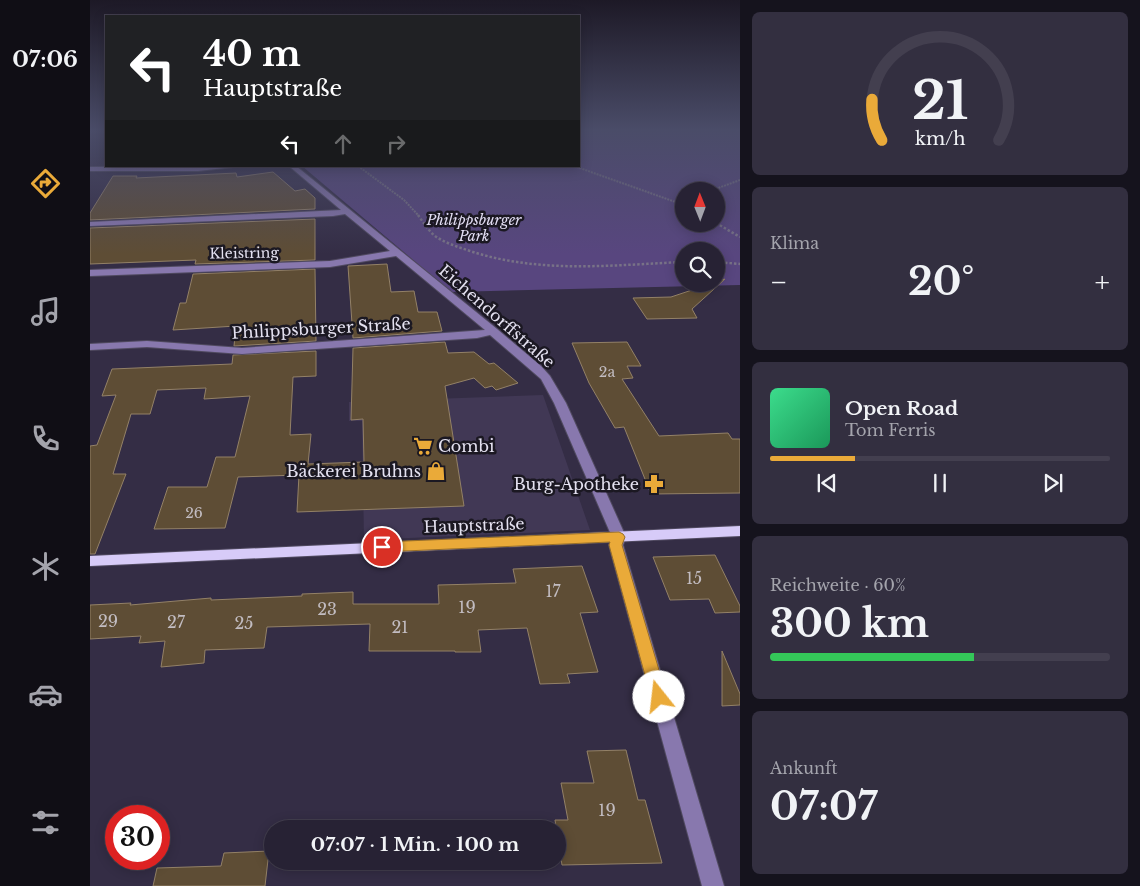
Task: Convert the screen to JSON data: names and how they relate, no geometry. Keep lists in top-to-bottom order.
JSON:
{
  "streets": {
    "main road": ["Hauptstraße"],
    "street": ["Kleistring", "Eichendorffstraße", "Philippsburger Straße"]
  },
  "crossings": [
    ["Kleistring", "Eichendorffstraße"],
    ["Eichendorffstraße", "Philippsburger Straße"],
    ["Eichendorffstraße", "Hauptstraße"]
  ],
  "parks": ["Philippsburger Park"],
  "places": {
    "supermarket": ["Combi"],
    "shop": ["Bäckerei Bruhns"],
    "pharmacy": ["Burg-Apotheke"]
  },
  "house_numbers": [
    "2a",
    "26",
    "15",
    "17",
    "19",
    "23",
    "29",
    "27",
    "25",
    "21",
    "19"
  ],
  "north": "top",
  "page": {
    "tabs": "07:06",
    "turn": ["40 m", "Hauptstraße"],
    "tile": [
      "Klima",
      ["Reichweite · 60%", "300 km"],
      ["Ankunft", "07:07"]
    ],
    "heat": ["−", "20°", "+"],
    "song": ["Open Road", "Tom Ferris"],
    "limit": "30",
    "trip": "07:07 · 1 Min. · 100 m",
    "gauge": ["21", "km/h"]
  }
}
